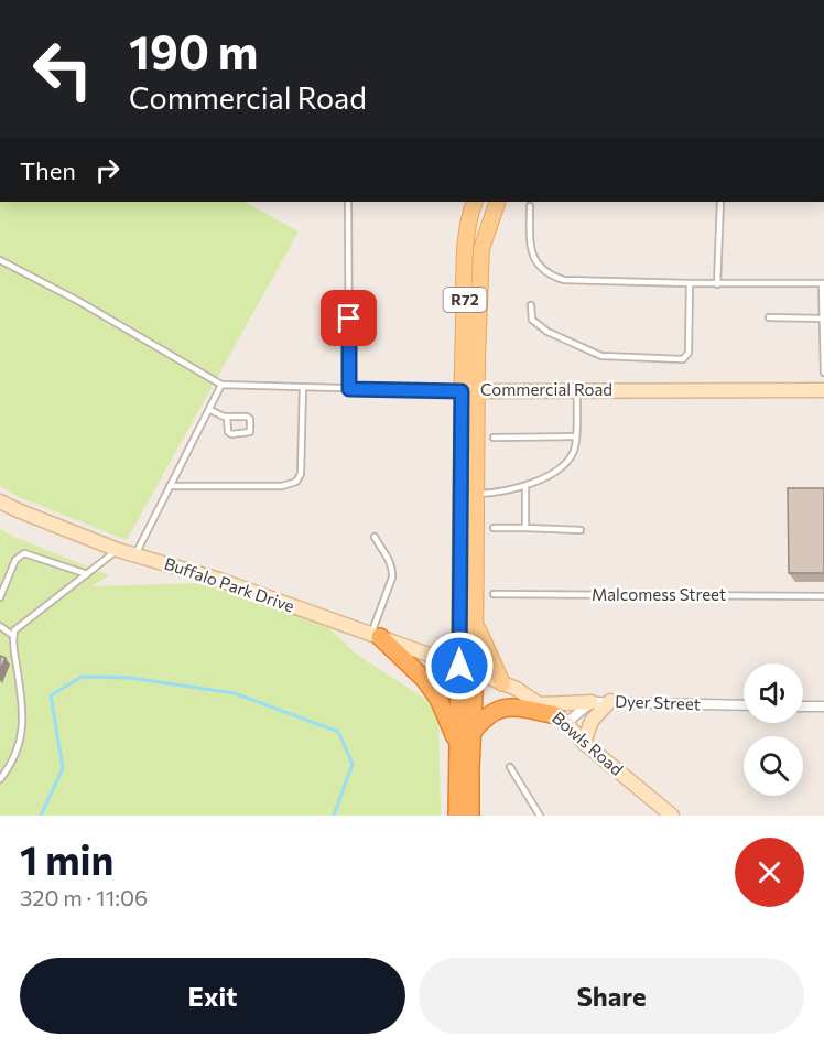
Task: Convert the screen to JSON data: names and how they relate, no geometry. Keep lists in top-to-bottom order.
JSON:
{
  "streets": {
    "highway": ["R72"],
    "street": [
      "Commercial Road",
      "Buffalo Park Drive",
      "Dyer Street",
      "Bowls Road"
    ],
    "lane": ["Malcomess Street"]
  },
  "crossings": [
    ["R72", "Commercial Road"],
    ["R72", "Buffalo Park Drive"],
    ["R72", "Bowls Road"],
    ["Buffalo Park Drive", "Bowls Road"],
    ["Dyer Street", "Bowls Road"]
  ],
  "page": {
    "turn": ["190 m", "Commercial Road"],
    "then": "Then",
    "heading": ["1 min", "320 m · 11:06"],
    "buttons": ["Exit", "Share"]
  }
}
